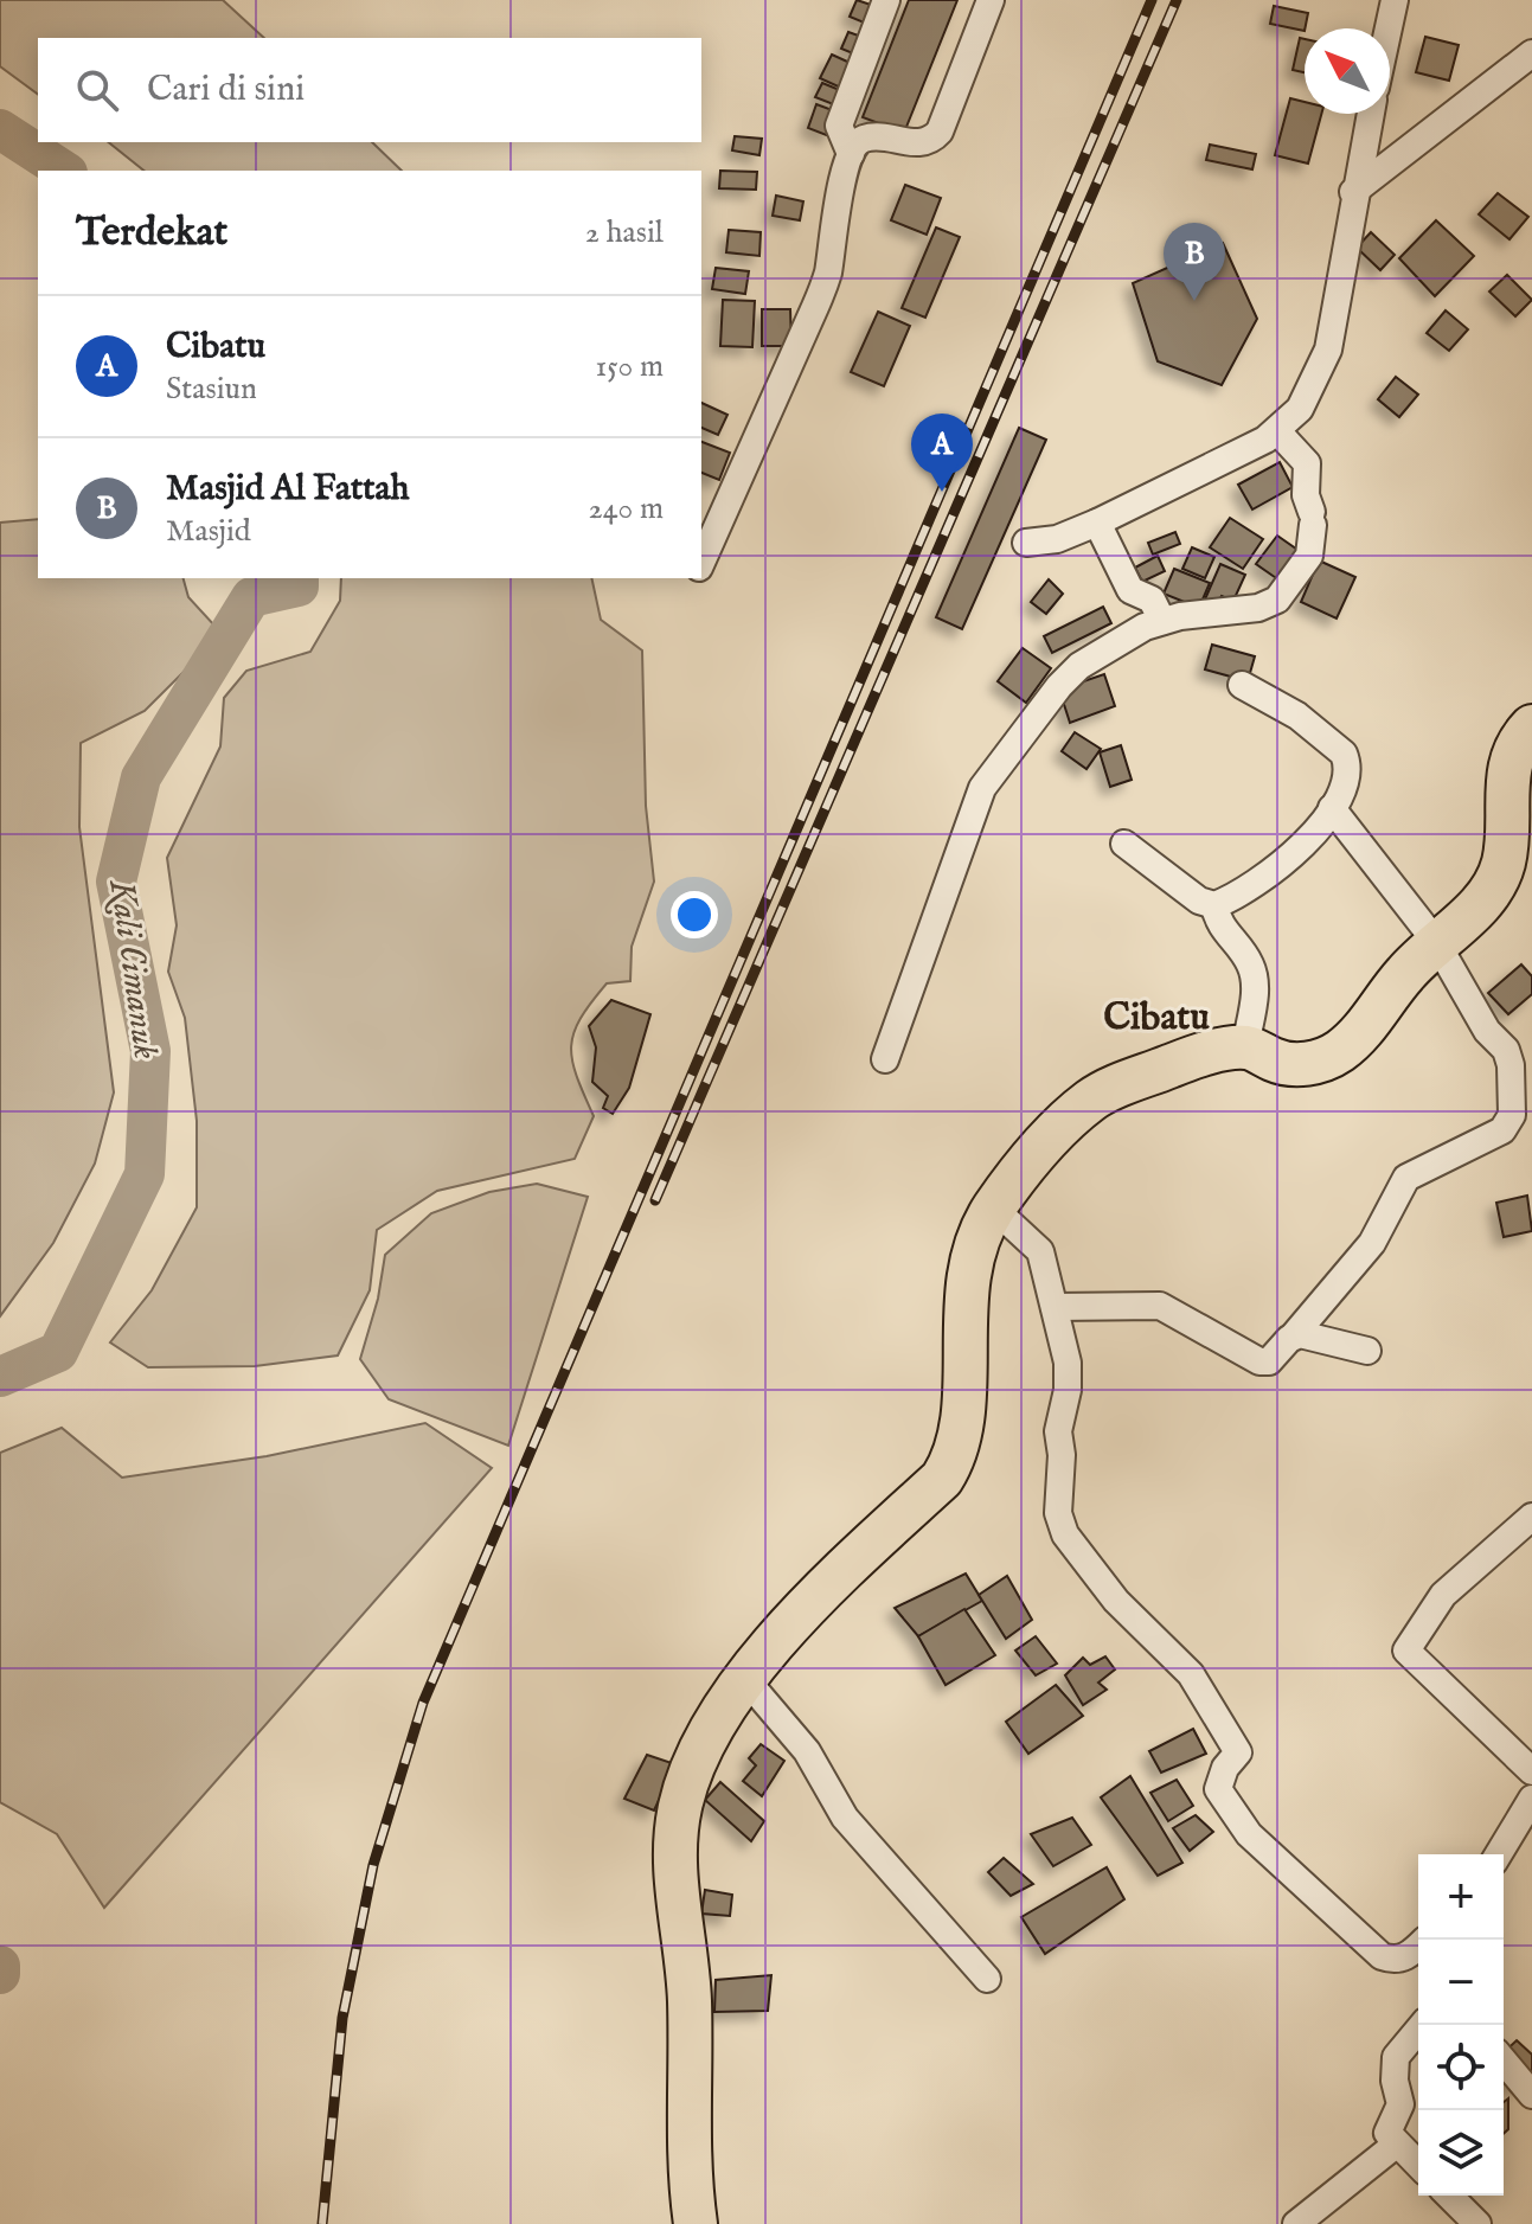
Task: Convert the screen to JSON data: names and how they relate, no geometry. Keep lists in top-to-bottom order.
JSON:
{
  "districts": ["Cibatu"],
  "water": ["Kali Cimanuk"],
  "north": "top left",
  "page": {
    "search": "Cari di sini",
    "heading": ["Terdekat", "2 hasil"],
    "pins": ["B", "A"],
    "list": [
      {
        "mark": "A",
        "name": "Cibatu",
        "note": "Stasiun",
        "value": "150 m"
      },
      {
        "mark": "B",
        "name": "Masjid Al Fattah",
        "note": "Masjid",
        "value": "240 m"
      }
    ],
    "map_buttons": ["+", "−"]
  }
}
